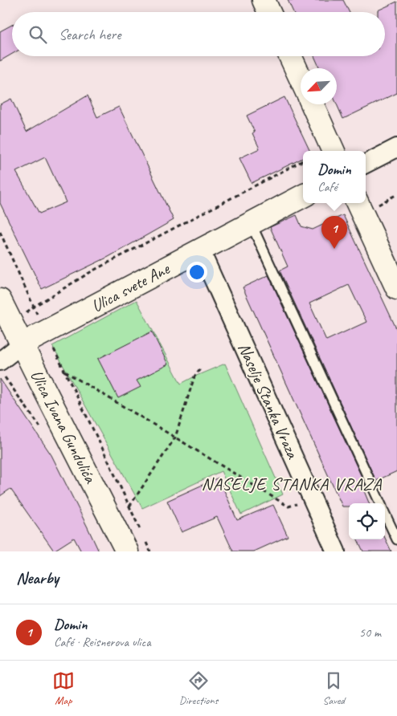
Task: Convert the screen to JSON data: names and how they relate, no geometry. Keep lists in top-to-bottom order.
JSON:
{
  "streets": {
    "street": ["Ulica svete Ane", "Naselje Stanka Vraza", "Ulica Ivana Gundulića"]
  },
  "crossings": [
    ["Ulica svete Ane", "Naselje Stanka Vraza"],
    ["Ulica svete Ane", "Ulica Ivana Gundulića"]
  ],
  "districts": ["NASELJE STANKA VRAZA"],
  "north": "bottom left",
  "page": {
    "search": "Search here",
    "popup": ["Domin", "Café"],
    "pins": "1",
    "heading": "Nearby",
    "list": [
      {
        "mark": "1",
        "name": "Domin",
        "note": "Café · Reisnerova ulica",
        "value": "50 m"
      }
    ],
    "nav": ["Map", "Directions", "Saved"]
  }
}
